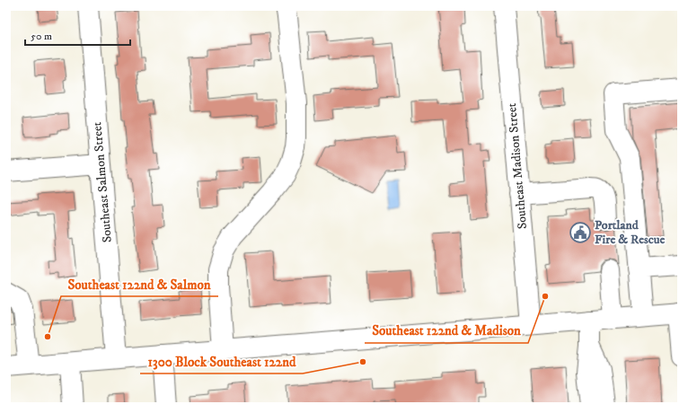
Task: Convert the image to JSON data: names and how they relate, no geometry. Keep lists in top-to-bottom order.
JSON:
{
  "streets": {
    "street": ["Southeast Madison Street", "Southeast Salmon Street"]
  },
  "places": {
    "public building": ["Portland Fire & Rescue"],
    "other": ["Southeast 122nd & Madison", "Southeast 122nd & Salmon", "1300 Block Southeast 122nd"]
  },
  "scale_bar": "50 m"
}
